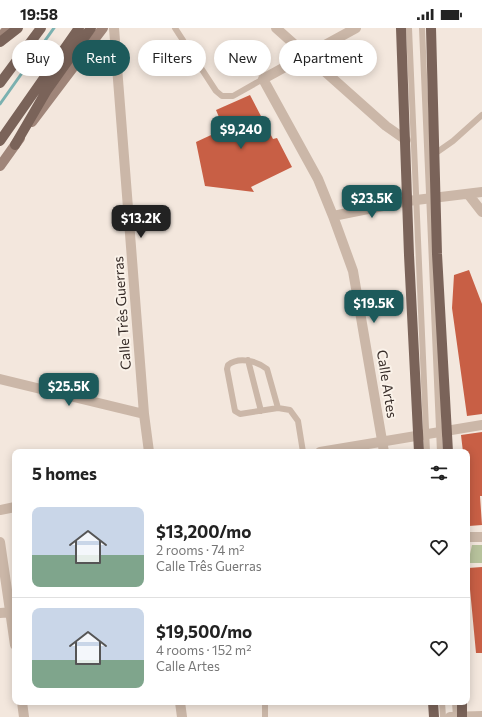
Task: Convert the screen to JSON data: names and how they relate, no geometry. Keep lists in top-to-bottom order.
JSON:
{
  "streets": {
    "street": ["Calle Três Guerras", "Calle Artes"]
  },
  "page": {
    "status": "19:58",
    "chip": [
      "Buy",
      "Rent",
      "Filters",
      "New",
      "Apartment"
    ],
    "price": [
      "$9,240",
      "$23.5K",
      "$13.2K",
      "$19.5K",
      "$25.5K"
    ],
    "heading": "5 homes",
    "list": [
      {
        "name": "$13,200/mo",
        "note": "2 rooms · 74 m² · Calle Três Guerras"
      },
      {
        "name": "$19,500/mo",
        "note": "4 rooms · 152 m² · Calle Artes"
      }
    ]
  }
}
